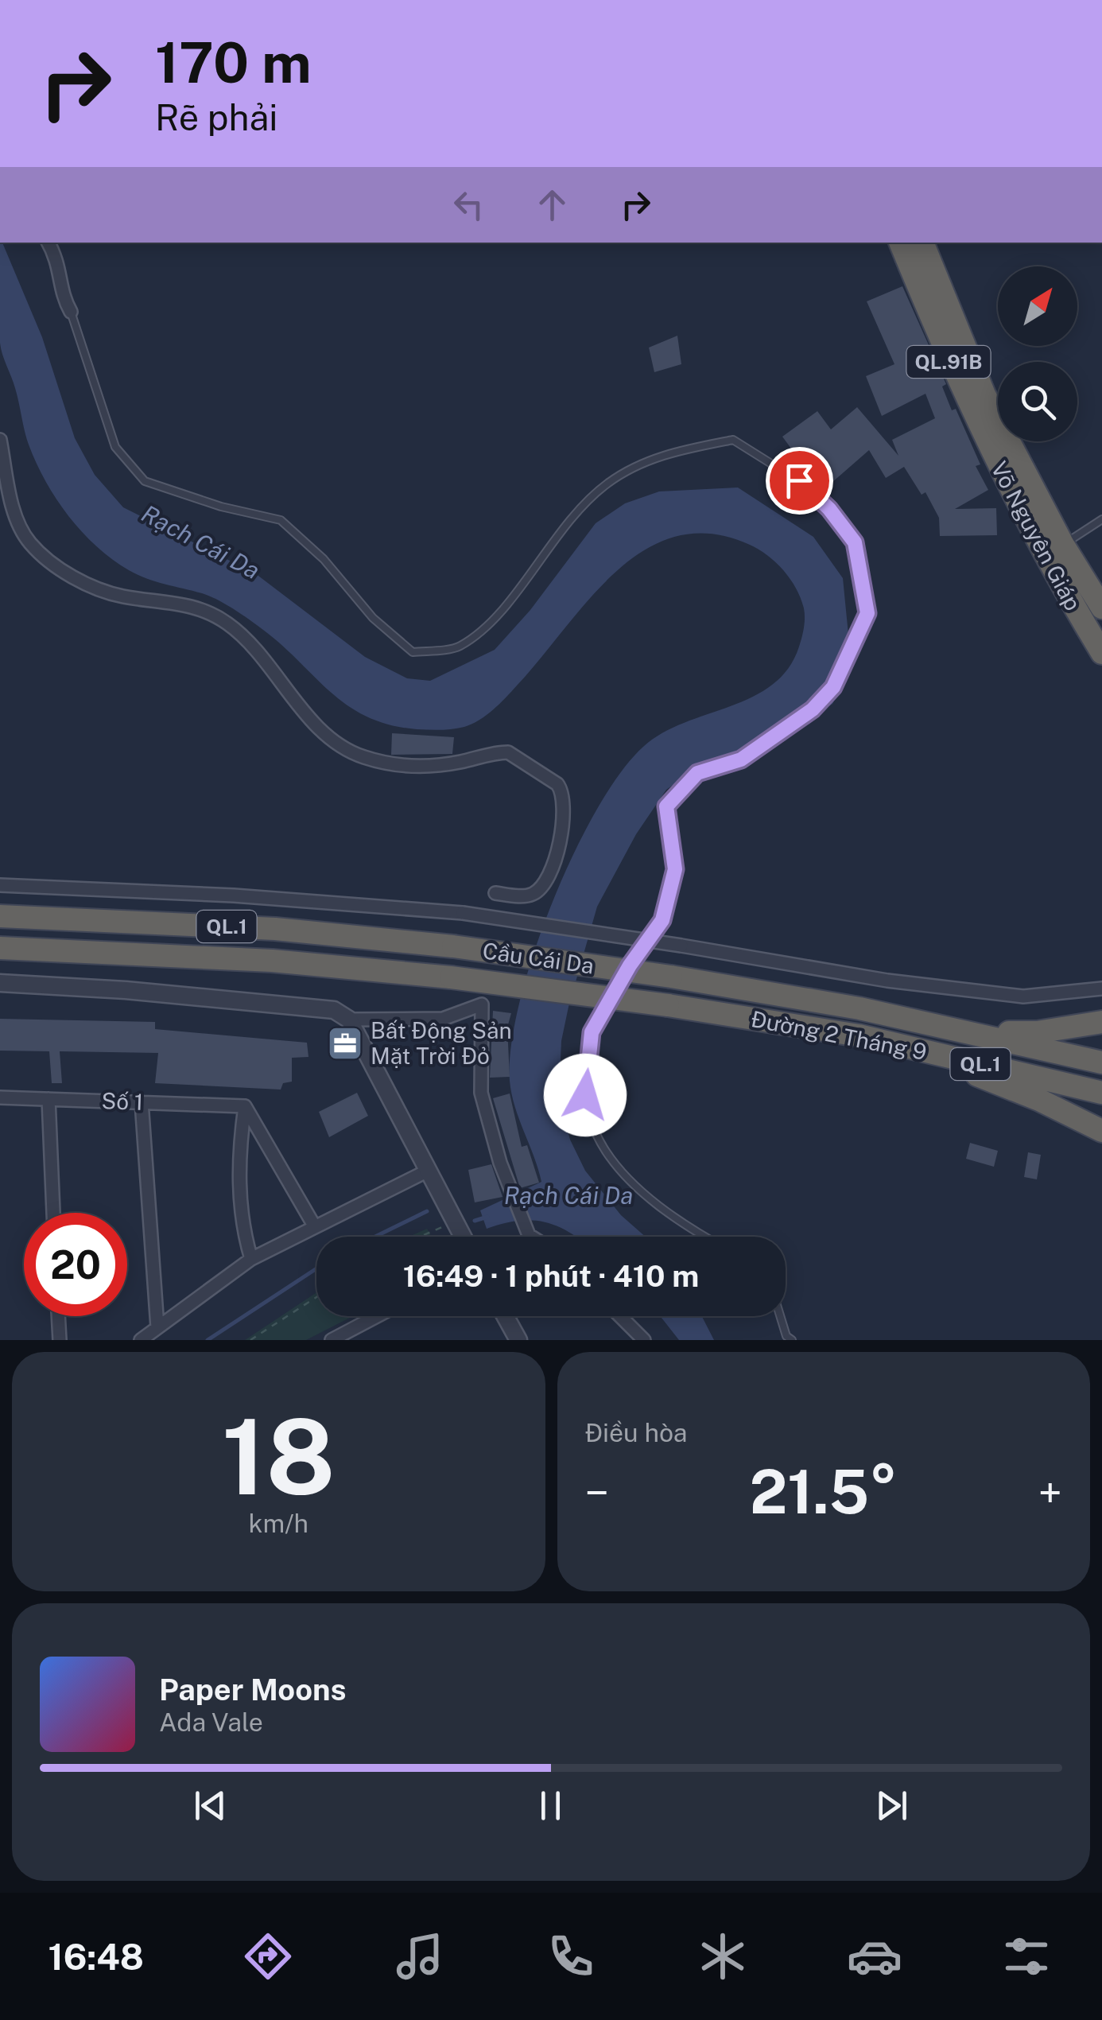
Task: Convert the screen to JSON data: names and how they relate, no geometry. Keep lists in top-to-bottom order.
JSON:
{
  "streets": {
    "highway": [
      "QL.91B",
      "Võ Nguyên Giáp",
      "QL.1",
      "Cầu Cái Da",
      "Đường 2 Tháng 9"
    ],
    "street": ["Số 1"]
  },
  "crossings": [
    ["Cầu Cái Da", "Đường 2 Tháng 9"]
  ],
  "water": ["Rạch Cái Da"],
  "places": {
    "office": ["Bất Động Sản Mặt Trời Đỏ"]
  },
  "north": "top right",
  "page": {
    "turn": ["170 m", "Rẽ phải"],
    "limit": "20",
    "trip": "16:49 · 1 phút · 410 m",
    "tile": [
      ["18", "km/h"],
      "Điều hòa"
    ],
    "heat": ["−", "21.5°", "+"],
    "song": ["Paper Moons", "Ada Vale"],
    "tabs": "16:48"
  }
}
